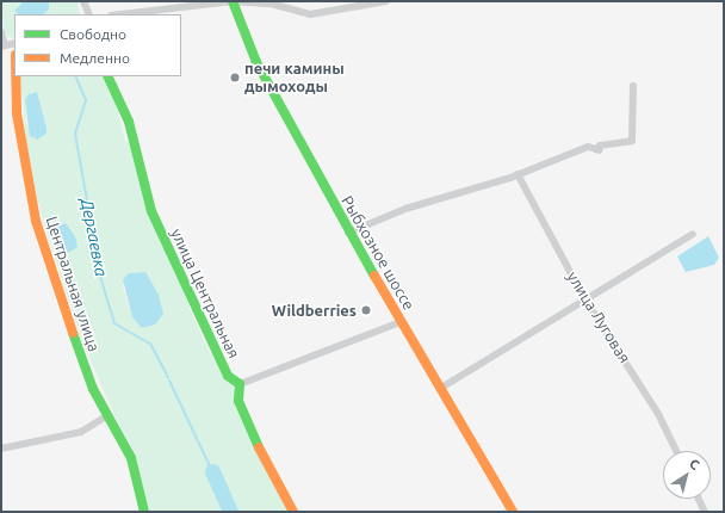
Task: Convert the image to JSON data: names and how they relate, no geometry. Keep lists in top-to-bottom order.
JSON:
{
  "streets": {
    "street": [
      "Рыбхозное шоссе",
      "Центральная улица",
      "улица Центральная",
      "улица Луговая"
    ]
  },
  "water": ["Дергаевка"],
  "places": ["печи камины дымоходы", "Wildberries"],
  "legend": ["Свободно", "Медленно"],
  "north": "top right"
}
